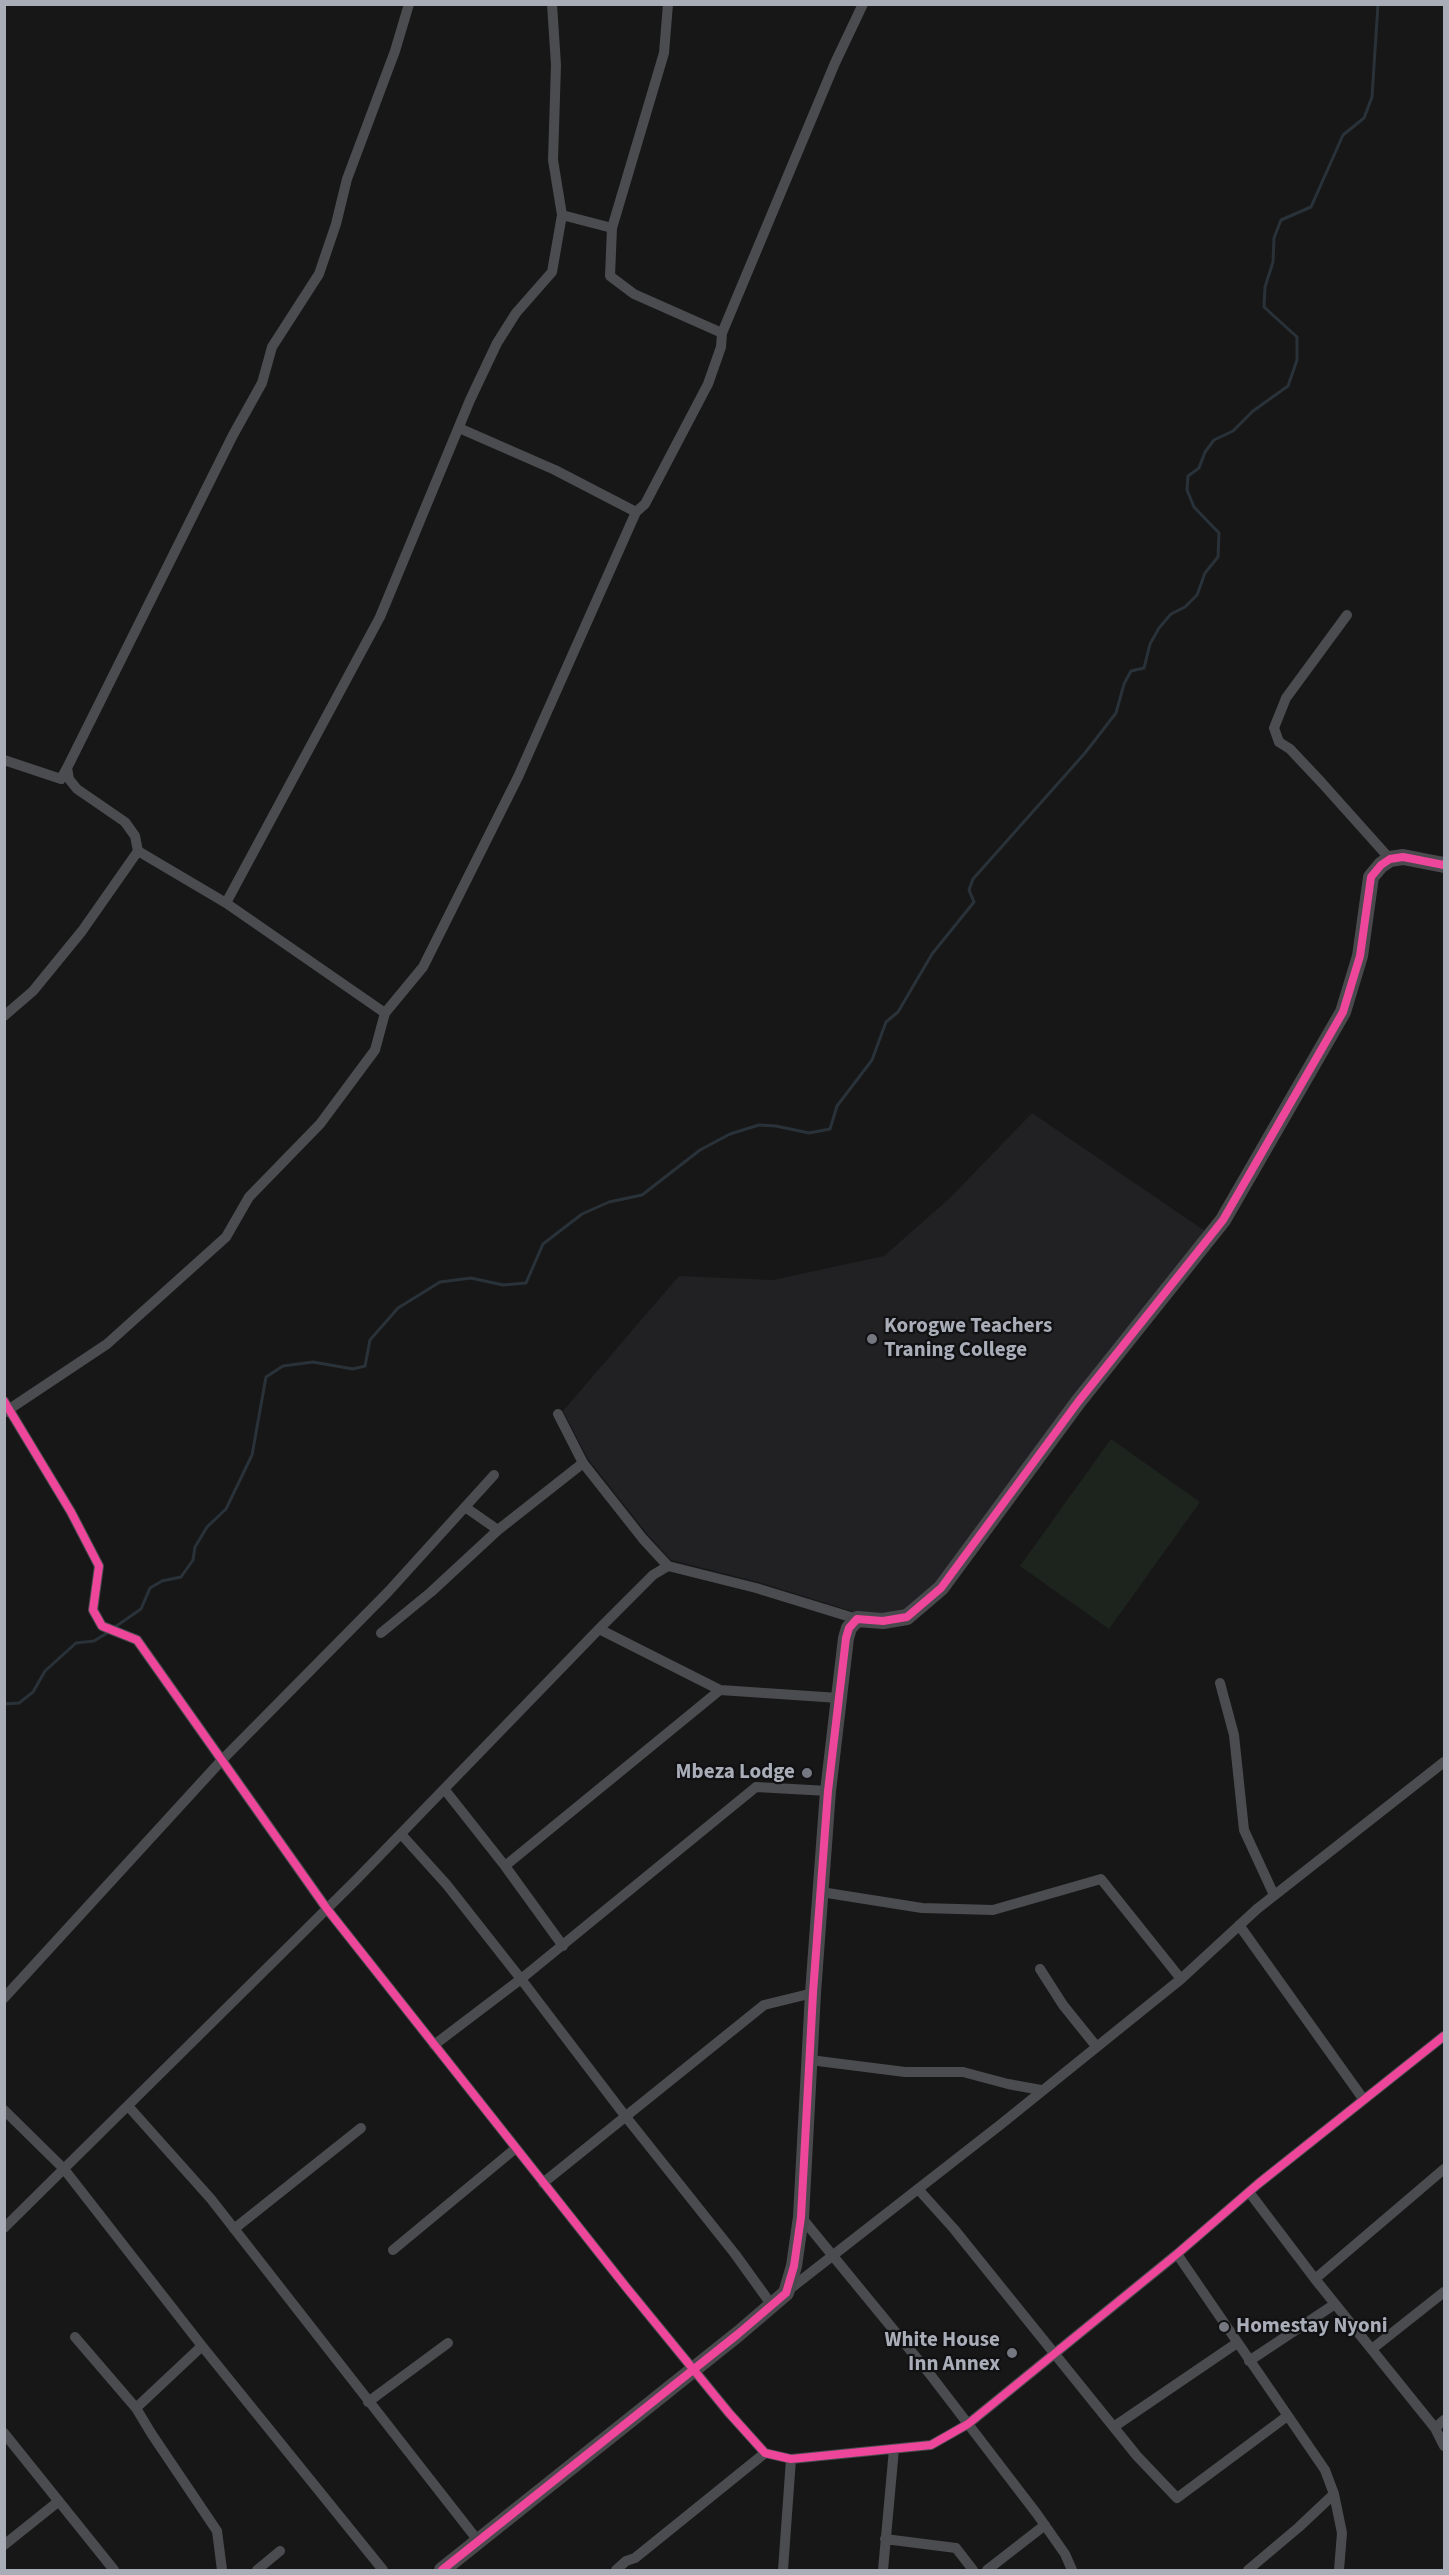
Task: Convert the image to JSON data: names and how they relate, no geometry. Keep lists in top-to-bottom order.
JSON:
{
  "places": [
    "Korogwe Teachers Traning College",
    "Mbeza Lodge",
    "Homestay Nyoni",
    "White House Inn Annex"
  ]
}
